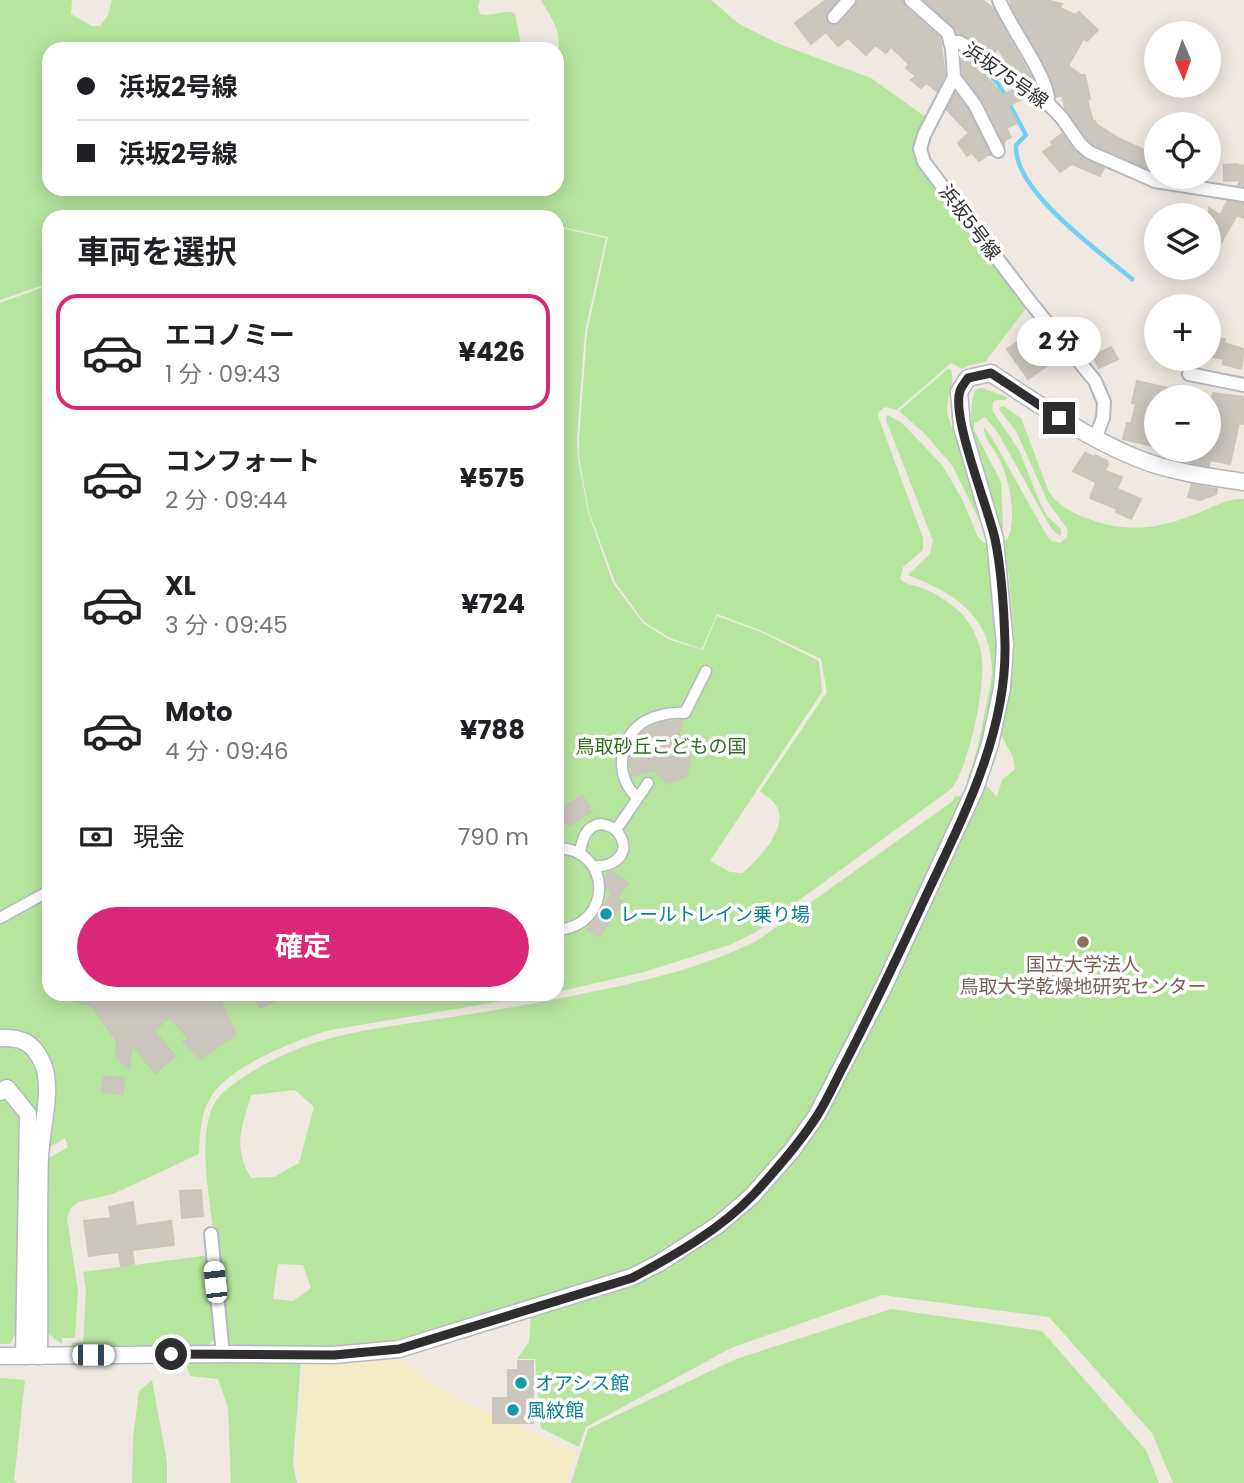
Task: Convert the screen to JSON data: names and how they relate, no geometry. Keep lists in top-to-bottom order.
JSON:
{
  "streets": {
    "street": ["浜坂75号線", "浜坂5号線"]
  },
  "parks": ["鳥取砂丘こどもの国"],
  "places": [
    "レールトレイン乗り場",
    "国立大学法人 鳥取大学乾燥地研究センター",
    "オアシス館",
    "風紋館"
  ],
  "north": "bottom",
  "page": {
    "map_buttons": ["+", "−"],
    "banner": ["浜坂2号線", "浜坂2号線"],
    "heading": "車両を選択",
    "list": [
      {
        "name": "エコノミー",
        "note": "1 分 · 09:43",
        "value": "¥426"
      },
      {
        "name": "コンフォート",
        "note": "2 分 · 09:44",
        "value": "¥575"
      },
      {
        "name": "XL",
        "note": "3 分 · 09:45",
        "value": "¥724"
      },
      {
        "name": "Moto",
        "note": "4 分 · 09:46",
        "value": "¥788"
      }
    ],
    "bubble": "2 分",
    "pay": ["現金", "790 m"],
    "buttons": "確定"
  }
}
